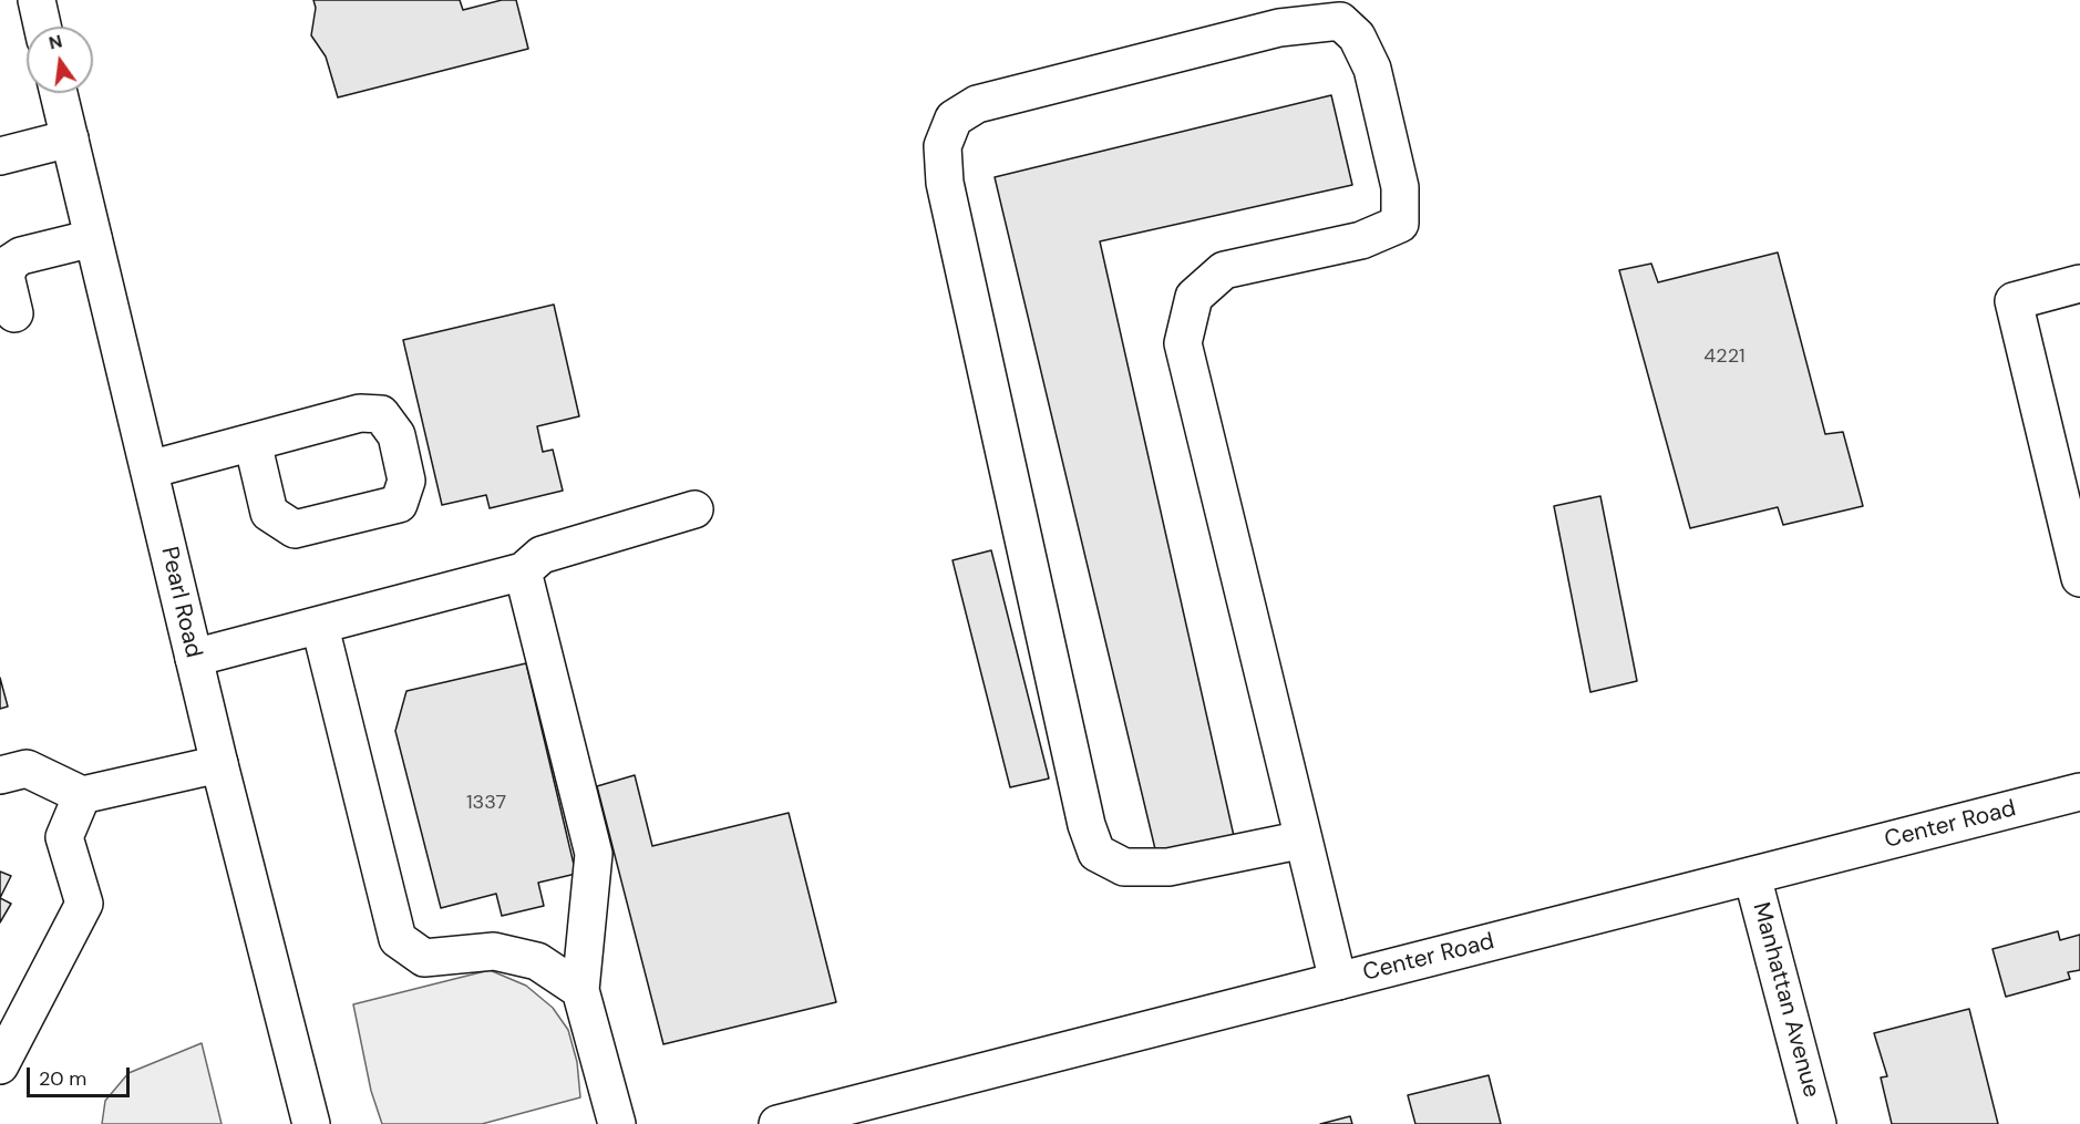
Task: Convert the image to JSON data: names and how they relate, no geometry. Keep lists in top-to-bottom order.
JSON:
{
  "streets": {
    "main road": ["Pearl Road", "Center Road", "Manhattan Avenue"]
  },
  "crossings": [
    ["Center Road", "Manhattan Avenue"]
  ],
  "house_numbers": ["4221", "1337"],
  "scale_bar": "20 m",
  "north": "top"
}
